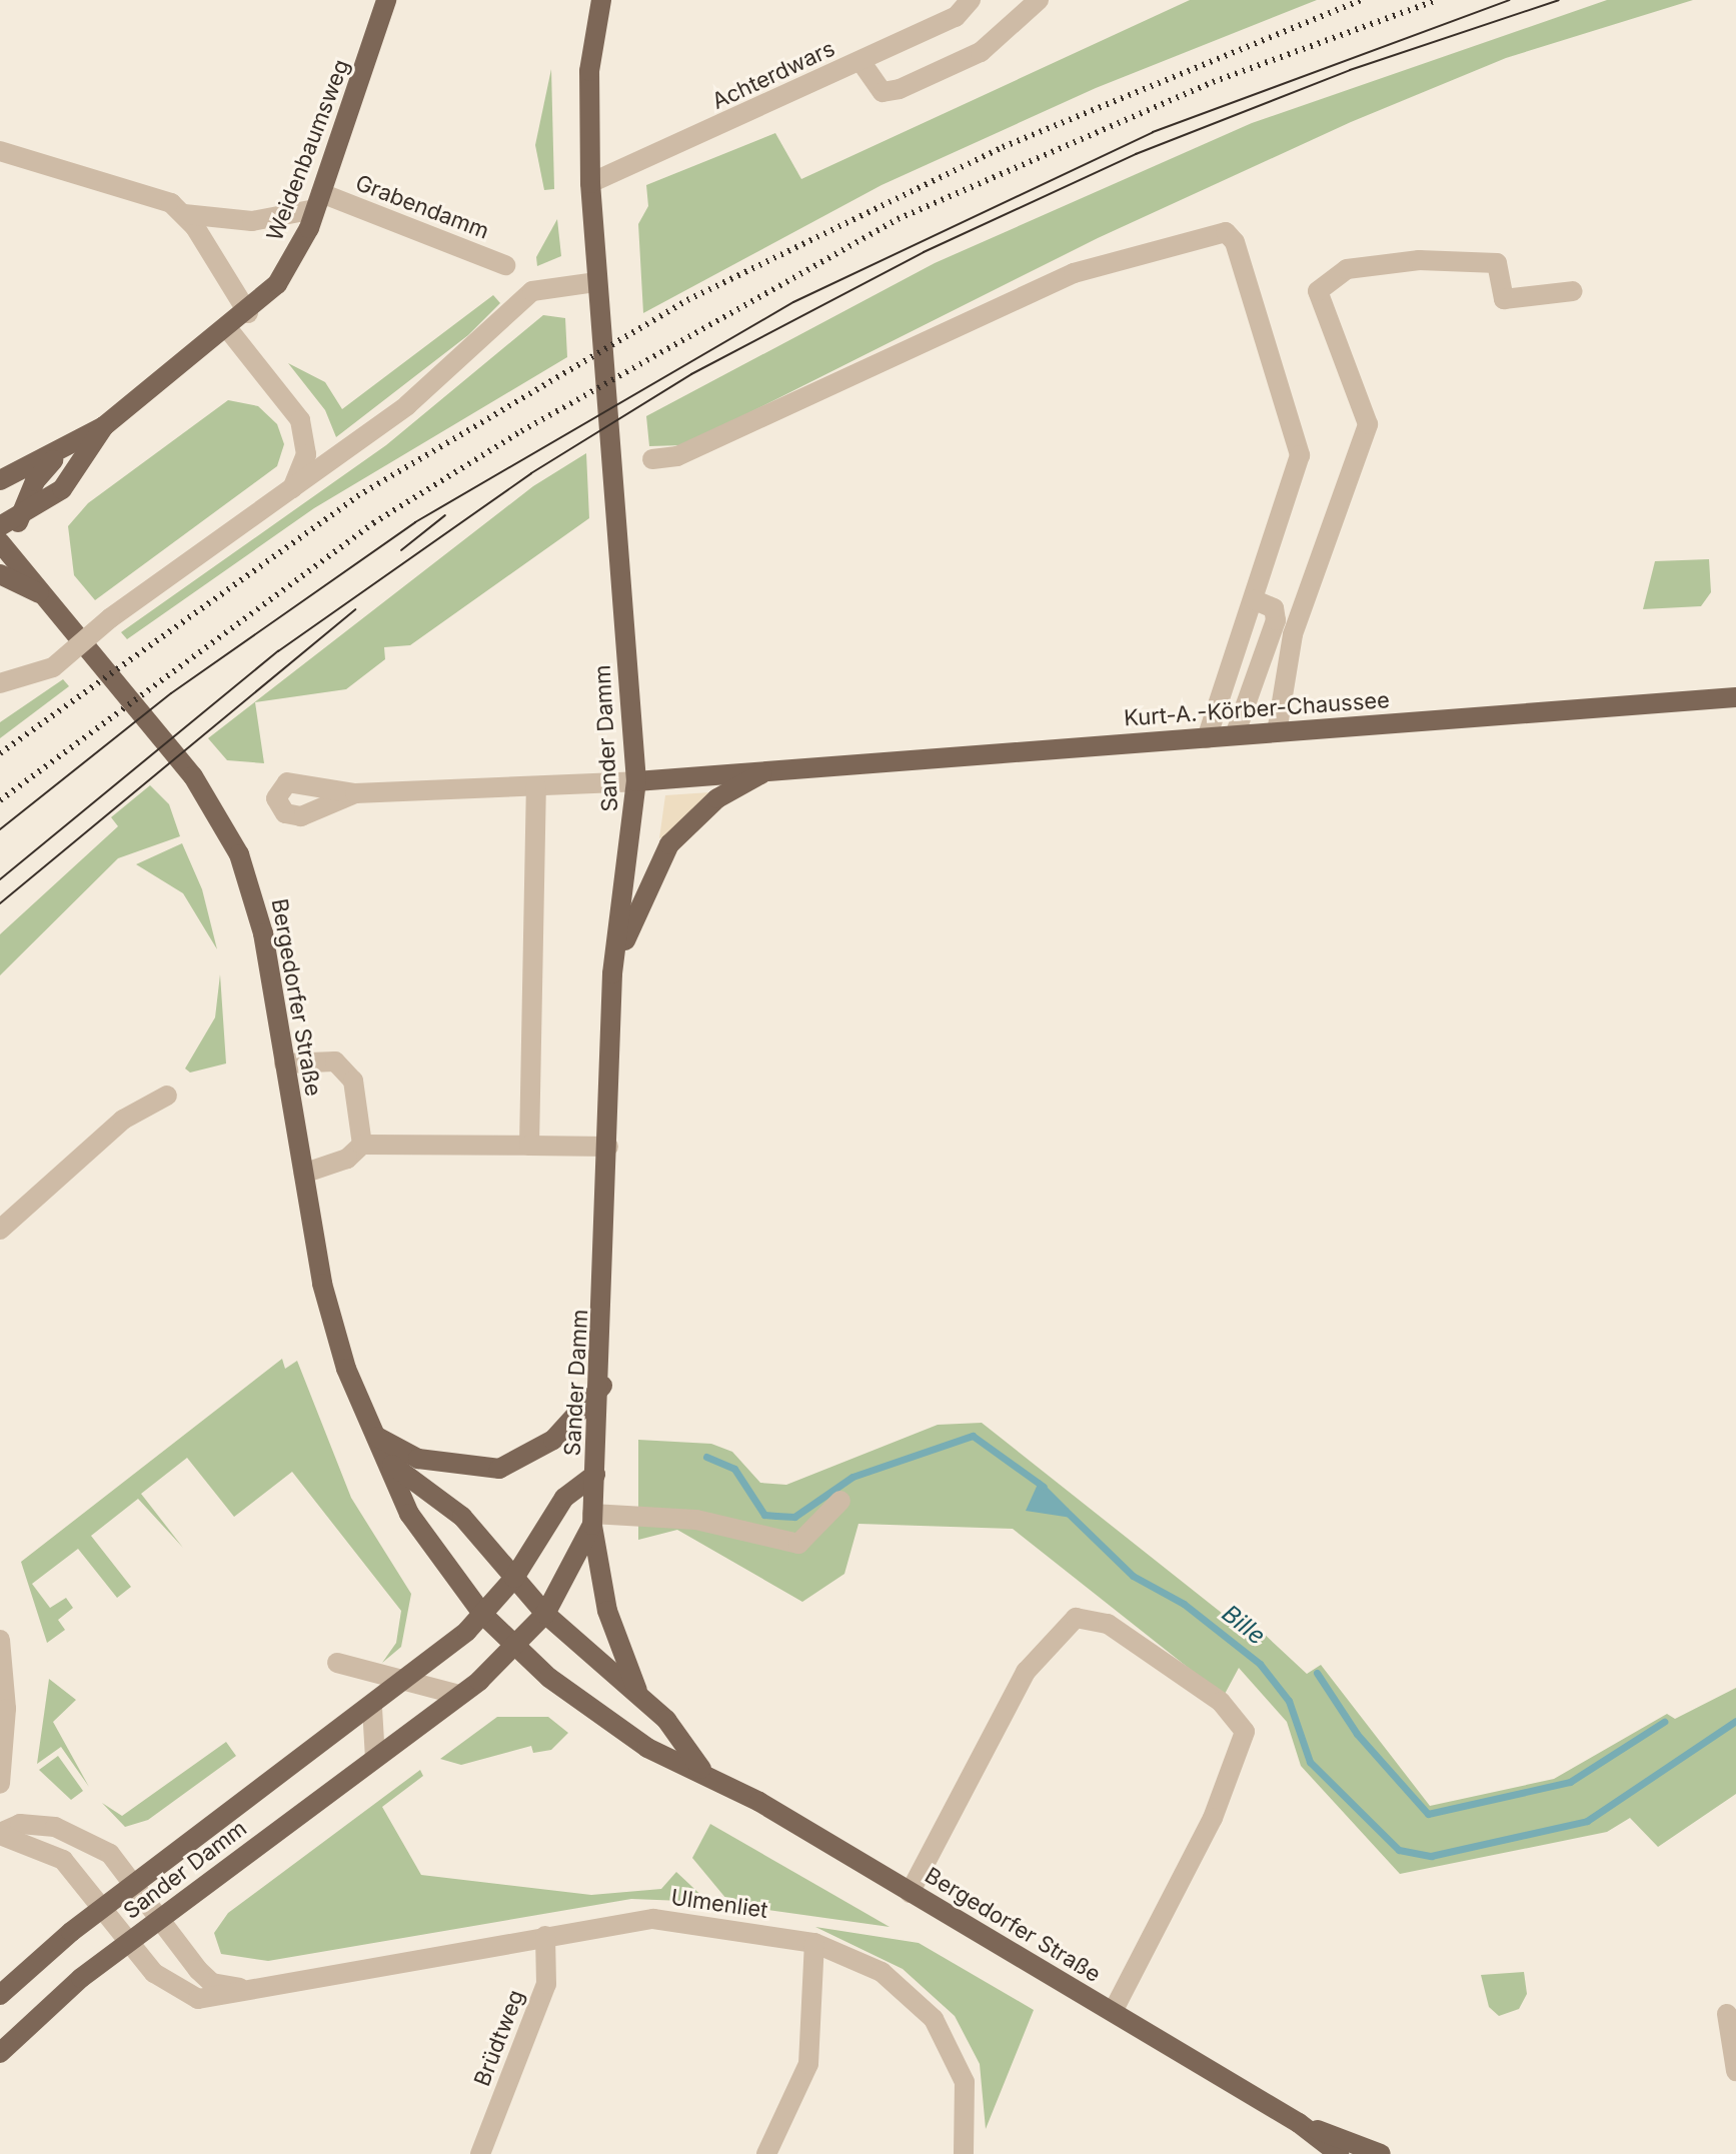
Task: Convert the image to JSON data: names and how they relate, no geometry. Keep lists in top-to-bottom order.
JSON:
{
  "streets": {
    "main road": [
      "Weidenbaumsweg",
      "Kurt-A.-Körber-Chaussee",
      "Sander Damm",
      "Bergedorfer Straße"
    ],
    "street": [
      "Achterdwars",
      "Grabendamm",
      "Ulmenliet",
      "Brüdtweg"
    ]
  },
  "crossings": [
    ["Achterdwars", "Sander Damm"],
    ["Weidenbaumsweg", "Grabendamm"],
    ["Weidenbaumsweg", "Bergedorfer Straße"],
    ["Kurt-A.-Körber-Chaussee", "Sander Damm"],
    ["Sander Damm", "Bergedorfer Straße"],
    ["Sander Damm", "Ulmenliet"],
    ["Ulmenliet", "Brüdtweg"]
  ],
  "water": ["Bille"]
}
